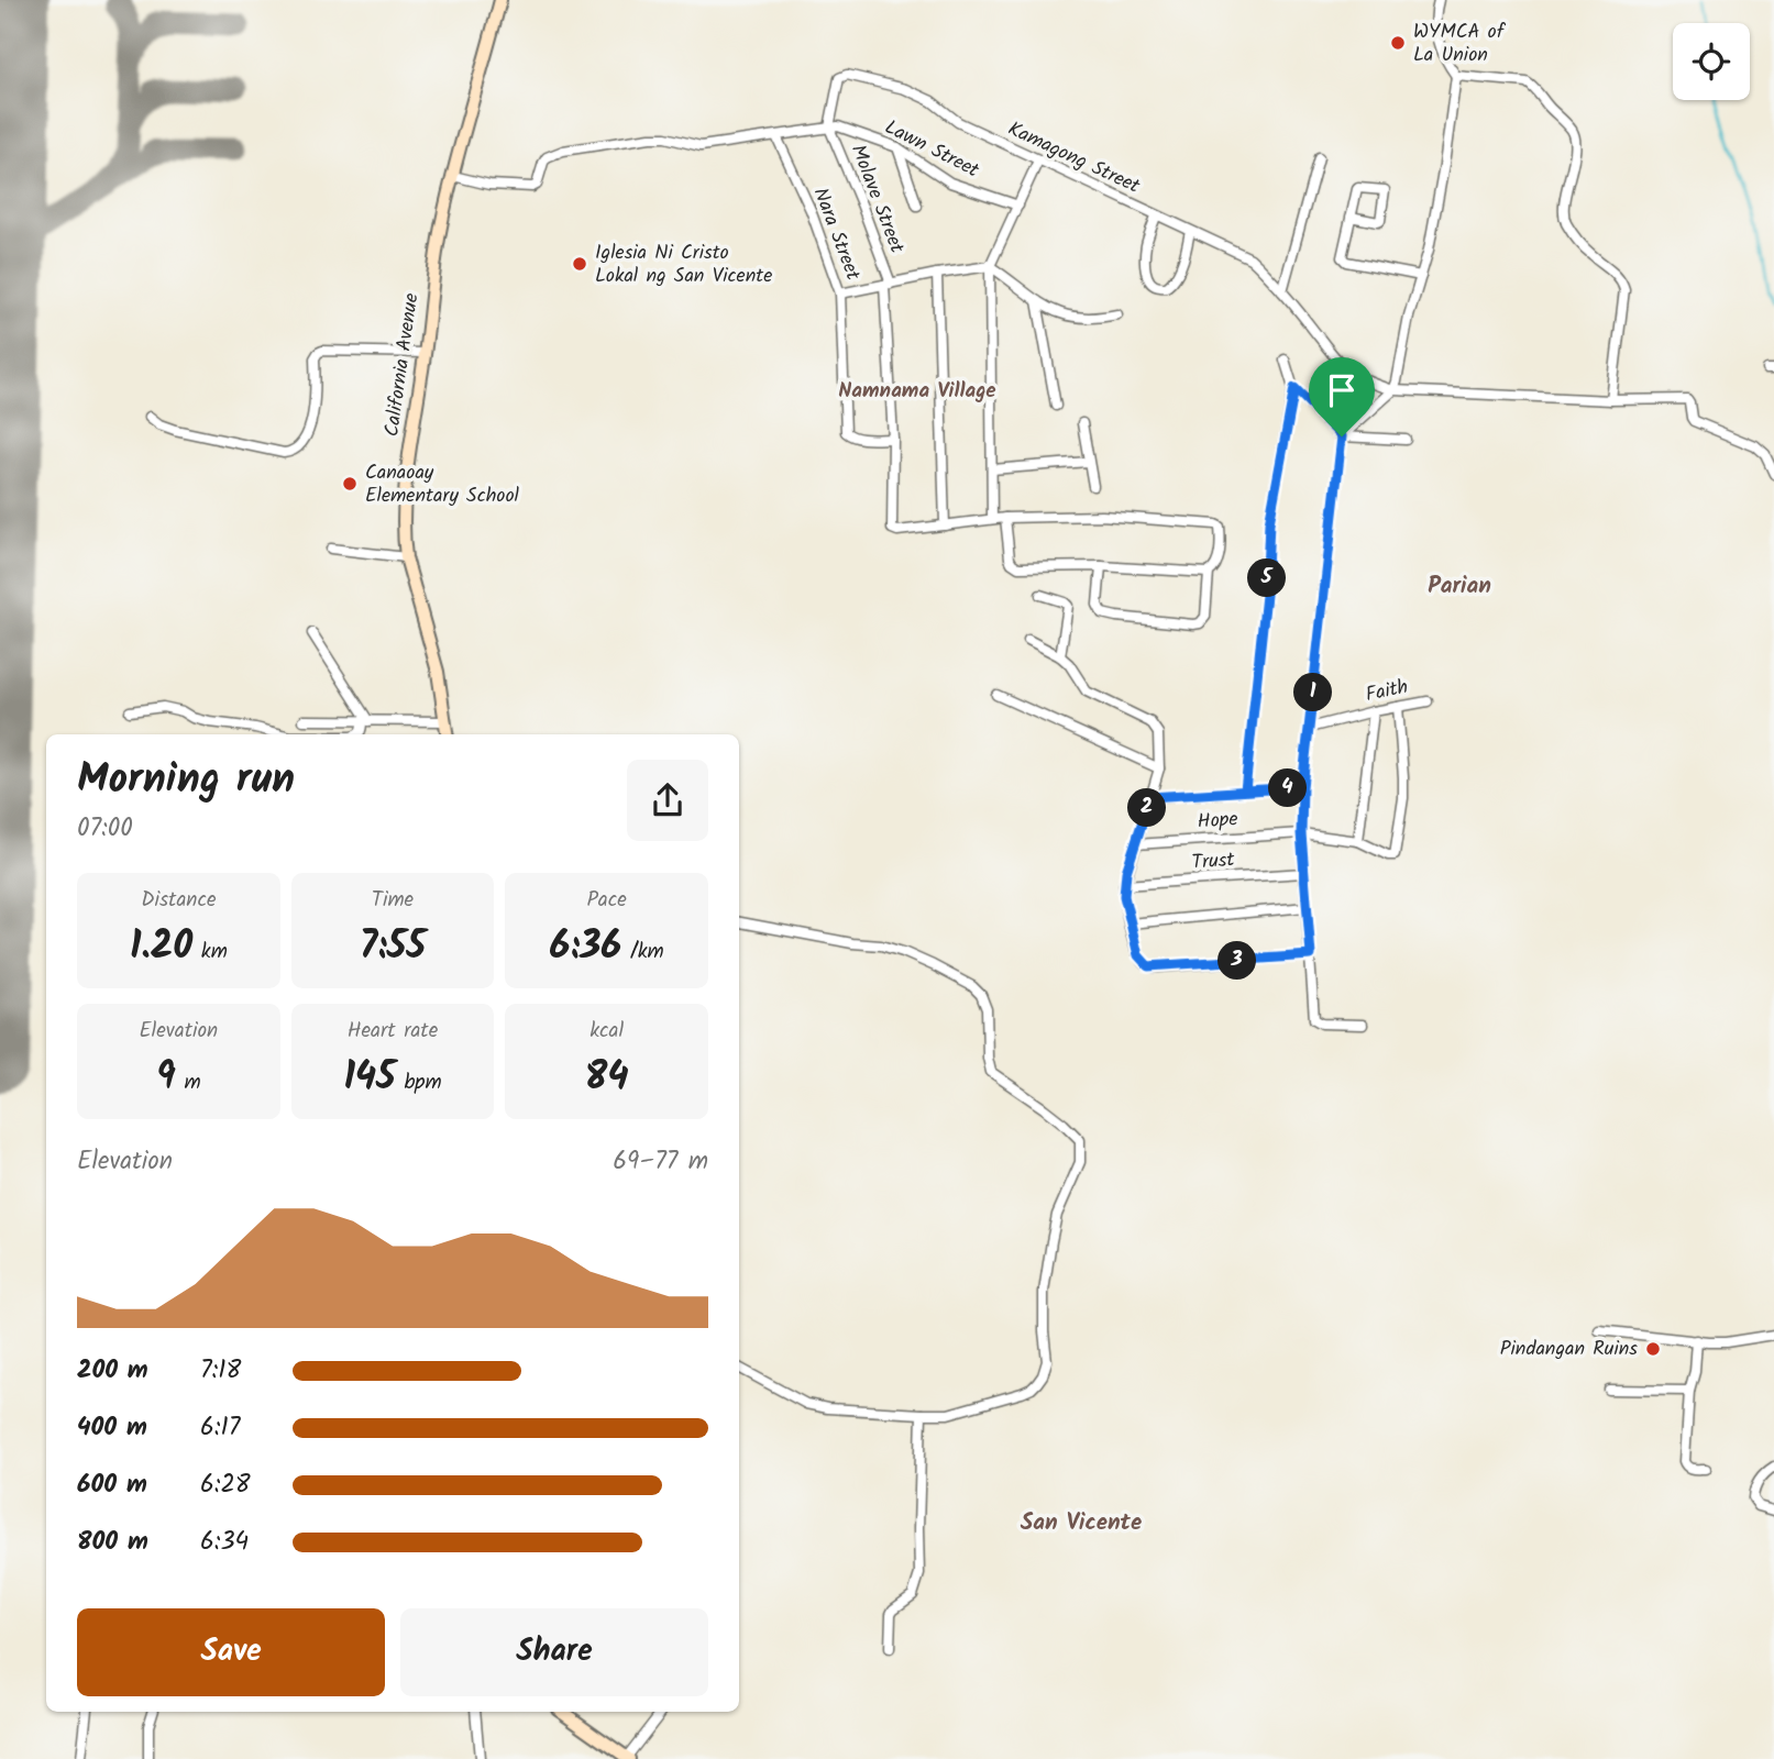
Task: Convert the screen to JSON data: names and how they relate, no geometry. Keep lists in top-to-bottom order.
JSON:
{
  "streets": {
    "street": [
      "Lawn Street",
      "Kamagong Street",
      "Molave Street",
      "Nara Street",
      "California Avenue",
      "Faith",
      "Hope",
      "Trust"
    ]
  },
  "crossings": [
    ["Lawn Street", "Kamagong Street"],
    ["Lawn Street", "Molave Street"],
    ["Kamagong Street", "Molave Street"],
    ["Molave Street", "Nara Street"],
    ["Faith", "Hope"]
  ],
  "districts": ["Namnama Village", "Parian", "San Vicente"],
  "places": [
    "WYMCA of La Union",
    "Iglesia Ni Cristo Lokal ng San Vicente",
    "Canaoay Elementary School",
    "Pindangan Ruins"
  ],
  "page": {
    "pins": [
      "5",
      "1",
      "4",
      "2",
      "3"
    ],
    "heading": ["Morning run", "07:00"],
    "stats": [
      ["Distance", "1.20 km"],
      ["Time", "7:55"],
      ["Pace", "6:36 /km"],
      ["Elevation", "9 m"],
      ["Heart rate", "145 bpm"],
      ["kcal", "84"]
    ],
    "chart": ["Elevation", "69–77 m"],
    "list": [
      {
        "name": "200 m",
        "note": "7:18"
      },
      {
        "name": "400 m",
        "note": "6:17"
      },
      {
        "name": "600 m",
        "note": "6:28"
      },
      {
        "name": "800 m",
        "note": "6:34"
      }
    ],
    "buttons": ["Save", "Share"]
  }
}
